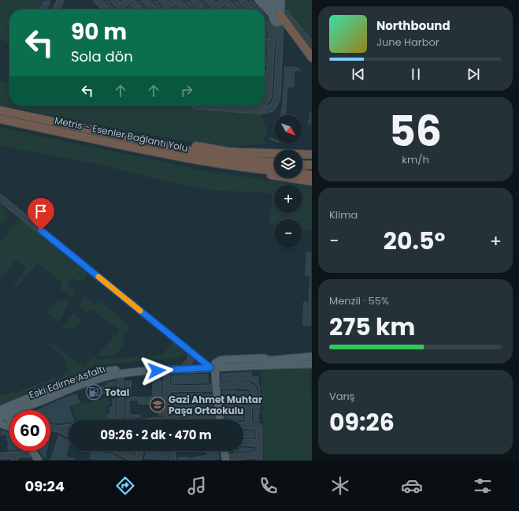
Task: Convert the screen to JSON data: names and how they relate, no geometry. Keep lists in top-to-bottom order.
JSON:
{
  "streets": {
    "highway": ["Metris - Esenler Bağlantı Yolu"],
    "main road": ["Eski Edirne Asfaltı"]
  },
  "places": {
    "fuel station": ["Total"],
    "school or university": ["Gazi Ahmet Muhtar Paşa Ortaokulu"]
  },
  "north": "bottom right",
  "page": {
    "turn": ["90 m", "Sola dön"],
    "song": ["Northbound", "June Harbor"],
    "tile": [
      ["56", "km/h"],
      "Klima",
      ["Menzil · 55%", "275 km"],
      ["Varış", "09:26"]
    ],
    "map_buttons": ["+", "−"],
    "heat": ["−", "20.5°", "+"],
    "limit": "60",
    "trip": "09:26 · 2 dk · 470 m",
    "tabs": "09:24"
  }
}
